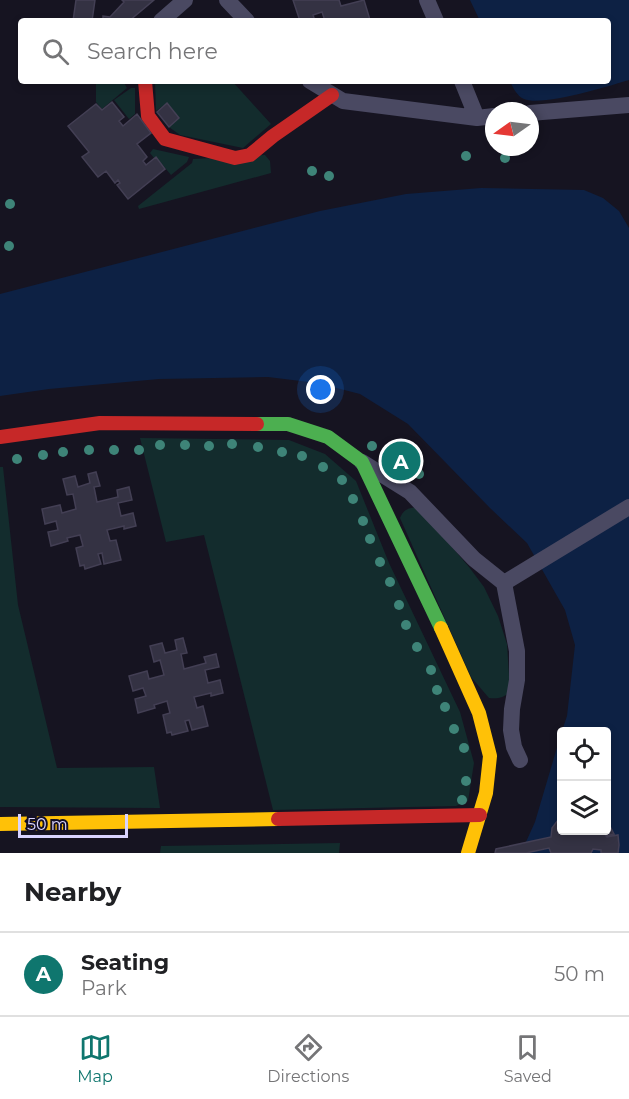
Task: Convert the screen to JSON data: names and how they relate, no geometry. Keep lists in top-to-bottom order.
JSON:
{
  "scale_bar": "50 m",
  "north": "left",
  "page": {
    "search": "Search here",
    "pins": "A",
    "scale": "50 m",
    "heading": "Nearby",
    "list": [
      {
        "mark": "A",
        "name": "Seating",
        "note": "Park",
        "value": "50 m"
      }
    ],
    "nav": ["Map", "Directions", "Saved"]
  }
}
